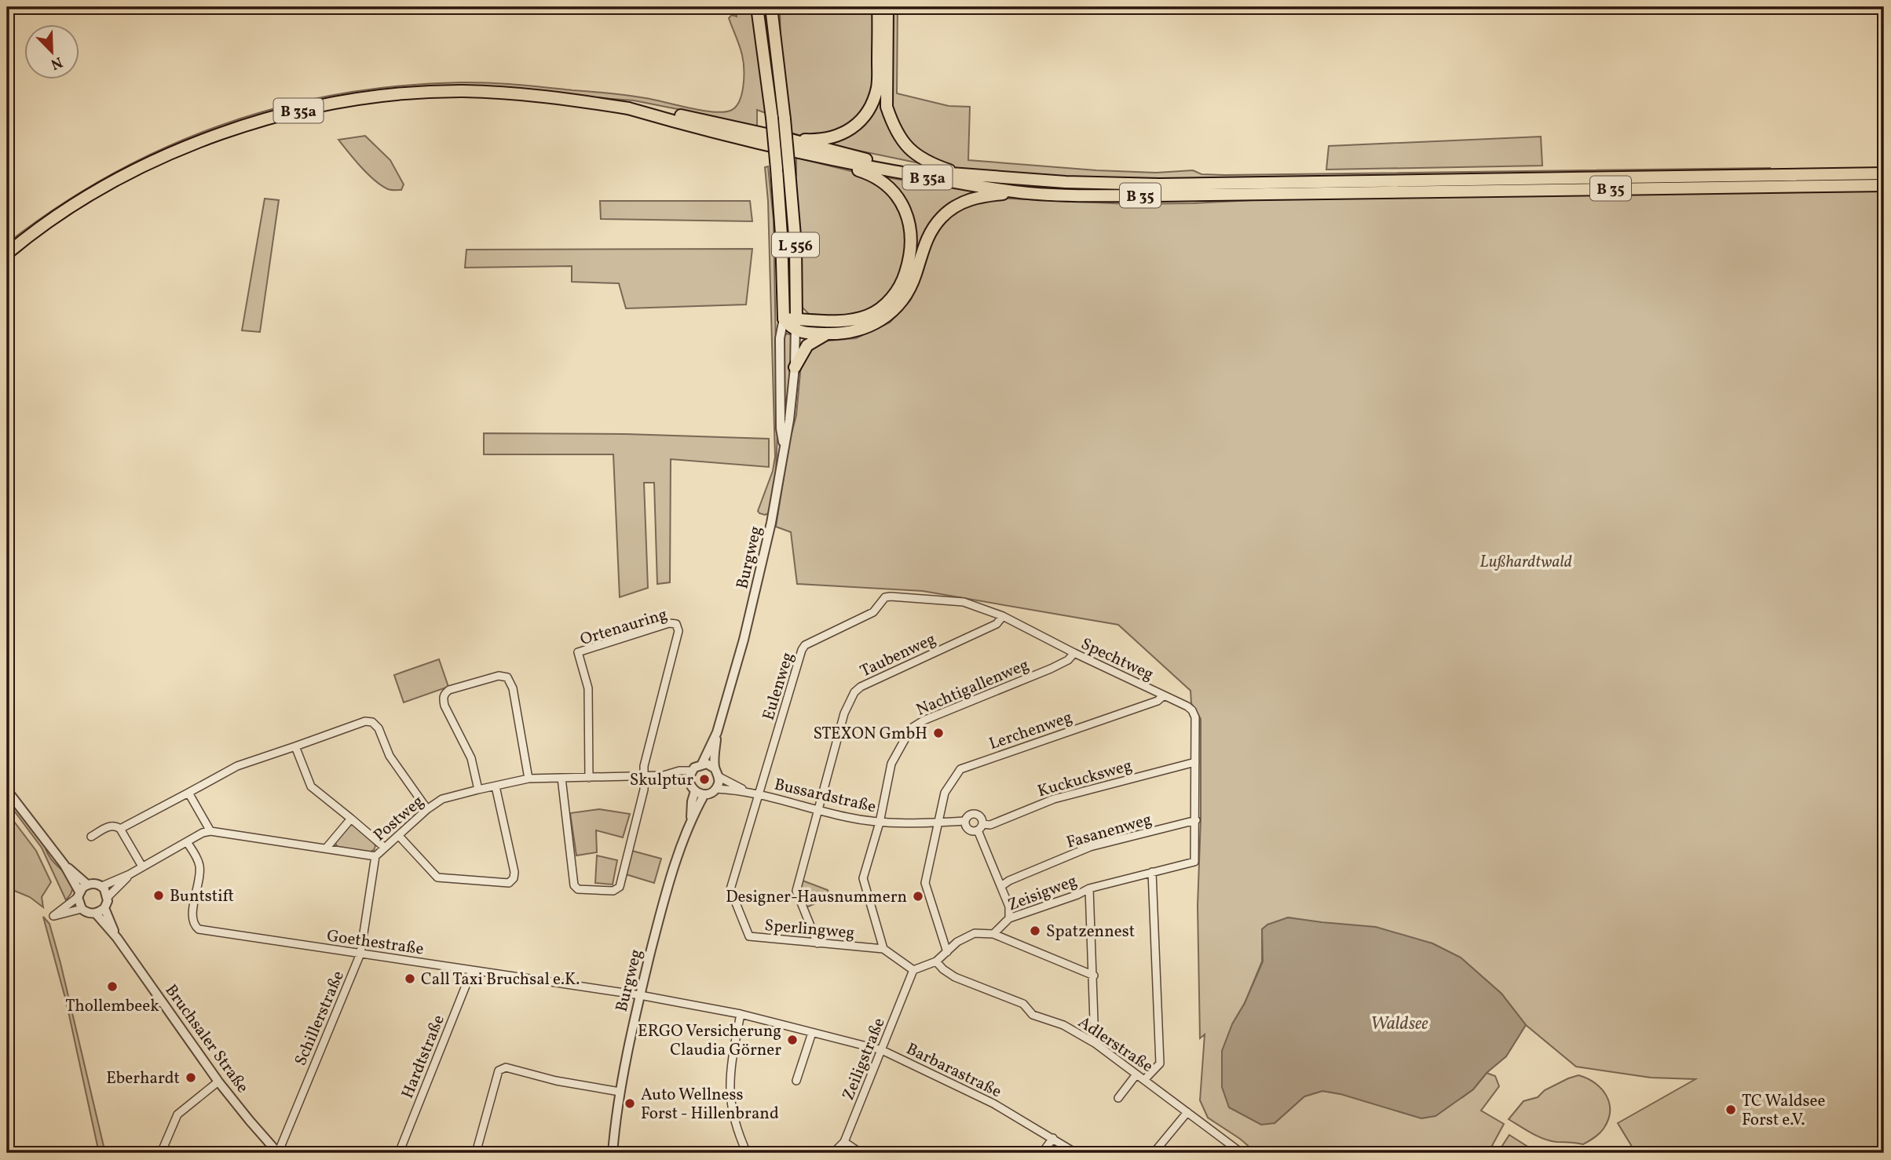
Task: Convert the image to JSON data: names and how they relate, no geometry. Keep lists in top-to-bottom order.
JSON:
{
  "streets": {
    "main road": ["B 35a", "B 35", "L 556"],
    "street": [
      "Burgweg",
      "Ortenauring",
      "Taubenweg",
      "Spechtweg",
      "Eulenweg",
      "Nachtigallenweg",
      "Lerchenweg",
      "Kuckucksweg",
      "Bussardstraße",
      "Postweg",
      "Fasanenweg",
      "Zeisigweg",
      "Sperlingweg",
      "Goethestraße",
      "Schillerstraße",
      "Bruchsaler Straße",
      "Adlerstraße",
      "Hardtstraße",
      "Zeiligstraße",
      "Barbarastraße"
    ]
  },
  "crossings": [
    ["B 35a", "B 35"],
    ["B 35", "L 556"],
    ["B 35", "Burgweg"],
    ["L 556", "Burgweg"],
    ["Burgweg", "Bussardstraße"],
    ["Burgweg", "Postweg"],
    ["Burgweg", "Goethestraße"],
    ["Burgweg", "Barbarastraße"],
    ["Ortenauring", "Postweg"],
    ["Taubenweg", "Spechtweg"],
    ["Taubenweg", "Bussardstraße"],
    ["Taubenweg", "Sperlingweg"],
    ["Spechtweg", "Eulenweg"],
    ["Spechtweg", "Nachtigallenweg"],
    ["Spechtweg", "Lerchenweg"],
    ["Spechtweg", "Kuckucksweg"],
    ["Spechtweg", "Fasanenweg"],
    ["Spechtweg", "Zeisigweg"],
    ["Eulenweg", "Bussardstraße"],
    ["Eulenweg", "Sperlingweg"],
    ["Nachtigallenweg", "Bussardstraße"],
    ["Nachtigallenweg", "Sperlingweg"],
    ["Lerchenweg", "Bussardstraße"],
    ["Kuckucksweg", "Bussardstraße"],
    ["Bussardstraße", "Postweg"],
    ["Bussardstraße", "Sperlingweg"],
    ["Postweg", "Schillerstraße"],
    ["Goethestraße", "Schillerstraße"],
    ["Goethestraße", "Hardtstraße"],
    ["Goethestraße", "Barbarastraße"],
    ["Schillerstraße", "Bruchsaler Straße"],
    ["Zeiligstraße", "Barbarastraße"]
  ],
  "water": ["Waldsee"],
  "parks": ["Lußhardtwald"],
  "places": [
    "STEXON GmbH",
    "Skulptur",
    "Buntstift",
    "Designer-Hausnummern",
    "Spatzennest",
    "Call Taxi Bruchsal e.K.",
    "Thollembeek",
    "ERGO Versicherung Claudia Görner",
    "Eberhardt",
    "Auto Wellness Forst - Hillenbrand",
    "TC Waldsee Forst e.V."
  ],
  "north": "bottom right"
}
